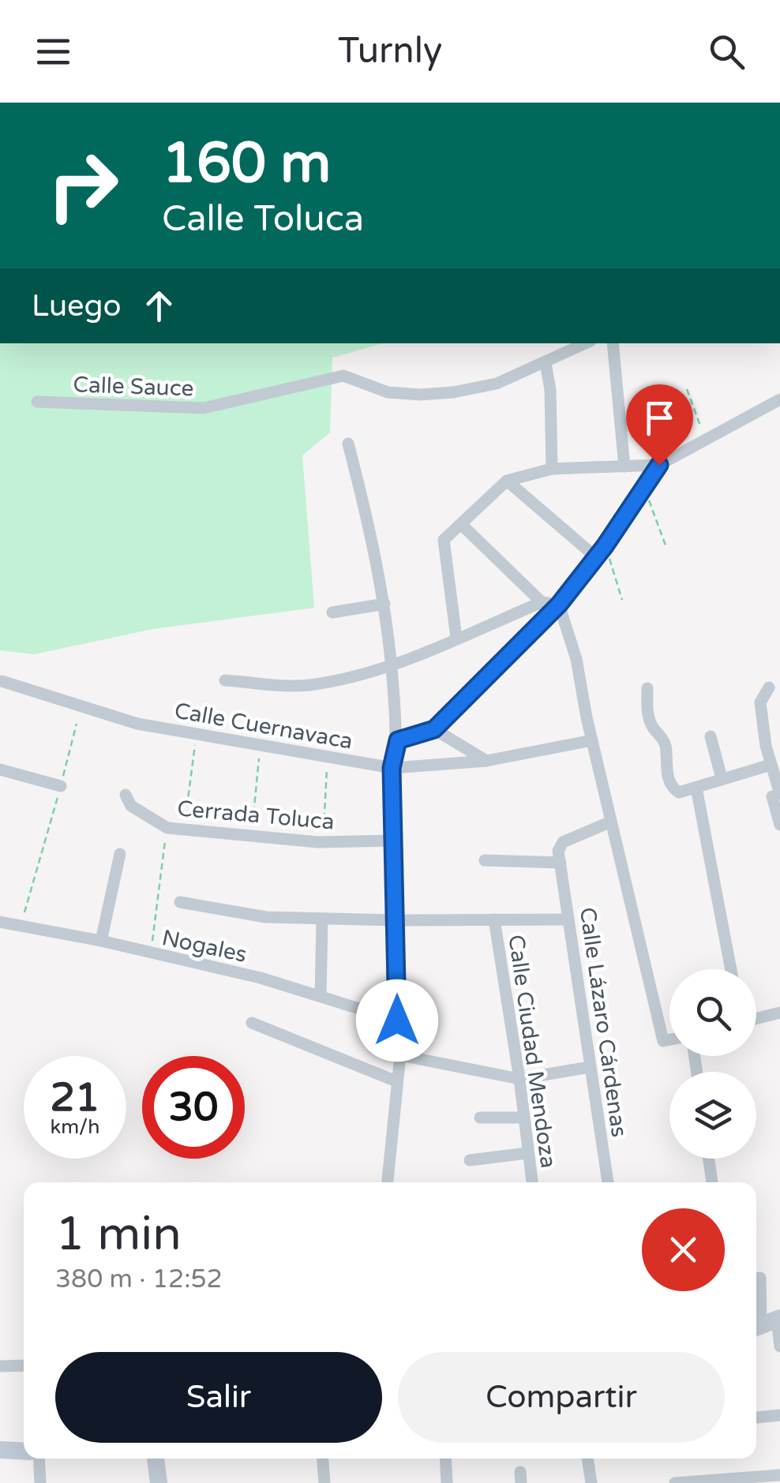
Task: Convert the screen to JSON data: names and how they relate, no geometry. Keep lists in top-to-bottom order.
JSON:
{
  "streets": {
    "street": [
      "Calle Sauce",
      "Calle Cuernavaca",
      "Cerrada Toluca",
      "Nogales",
      "Calle Lázaro Cárdenas",
      "Calle Ciudad Mendoza"
    ]
  },
  "page": {
    "header": "Turnly",
    "turn": ["160 m", "Calle Toluca"],
    "then": "Luego",
    "speed": "21 km/h",
    "limit": "30",
    "heading": ["1 min", "380 m · 12:52"],
    "buttons": ["Salir", "Compartir"]
  }
}
